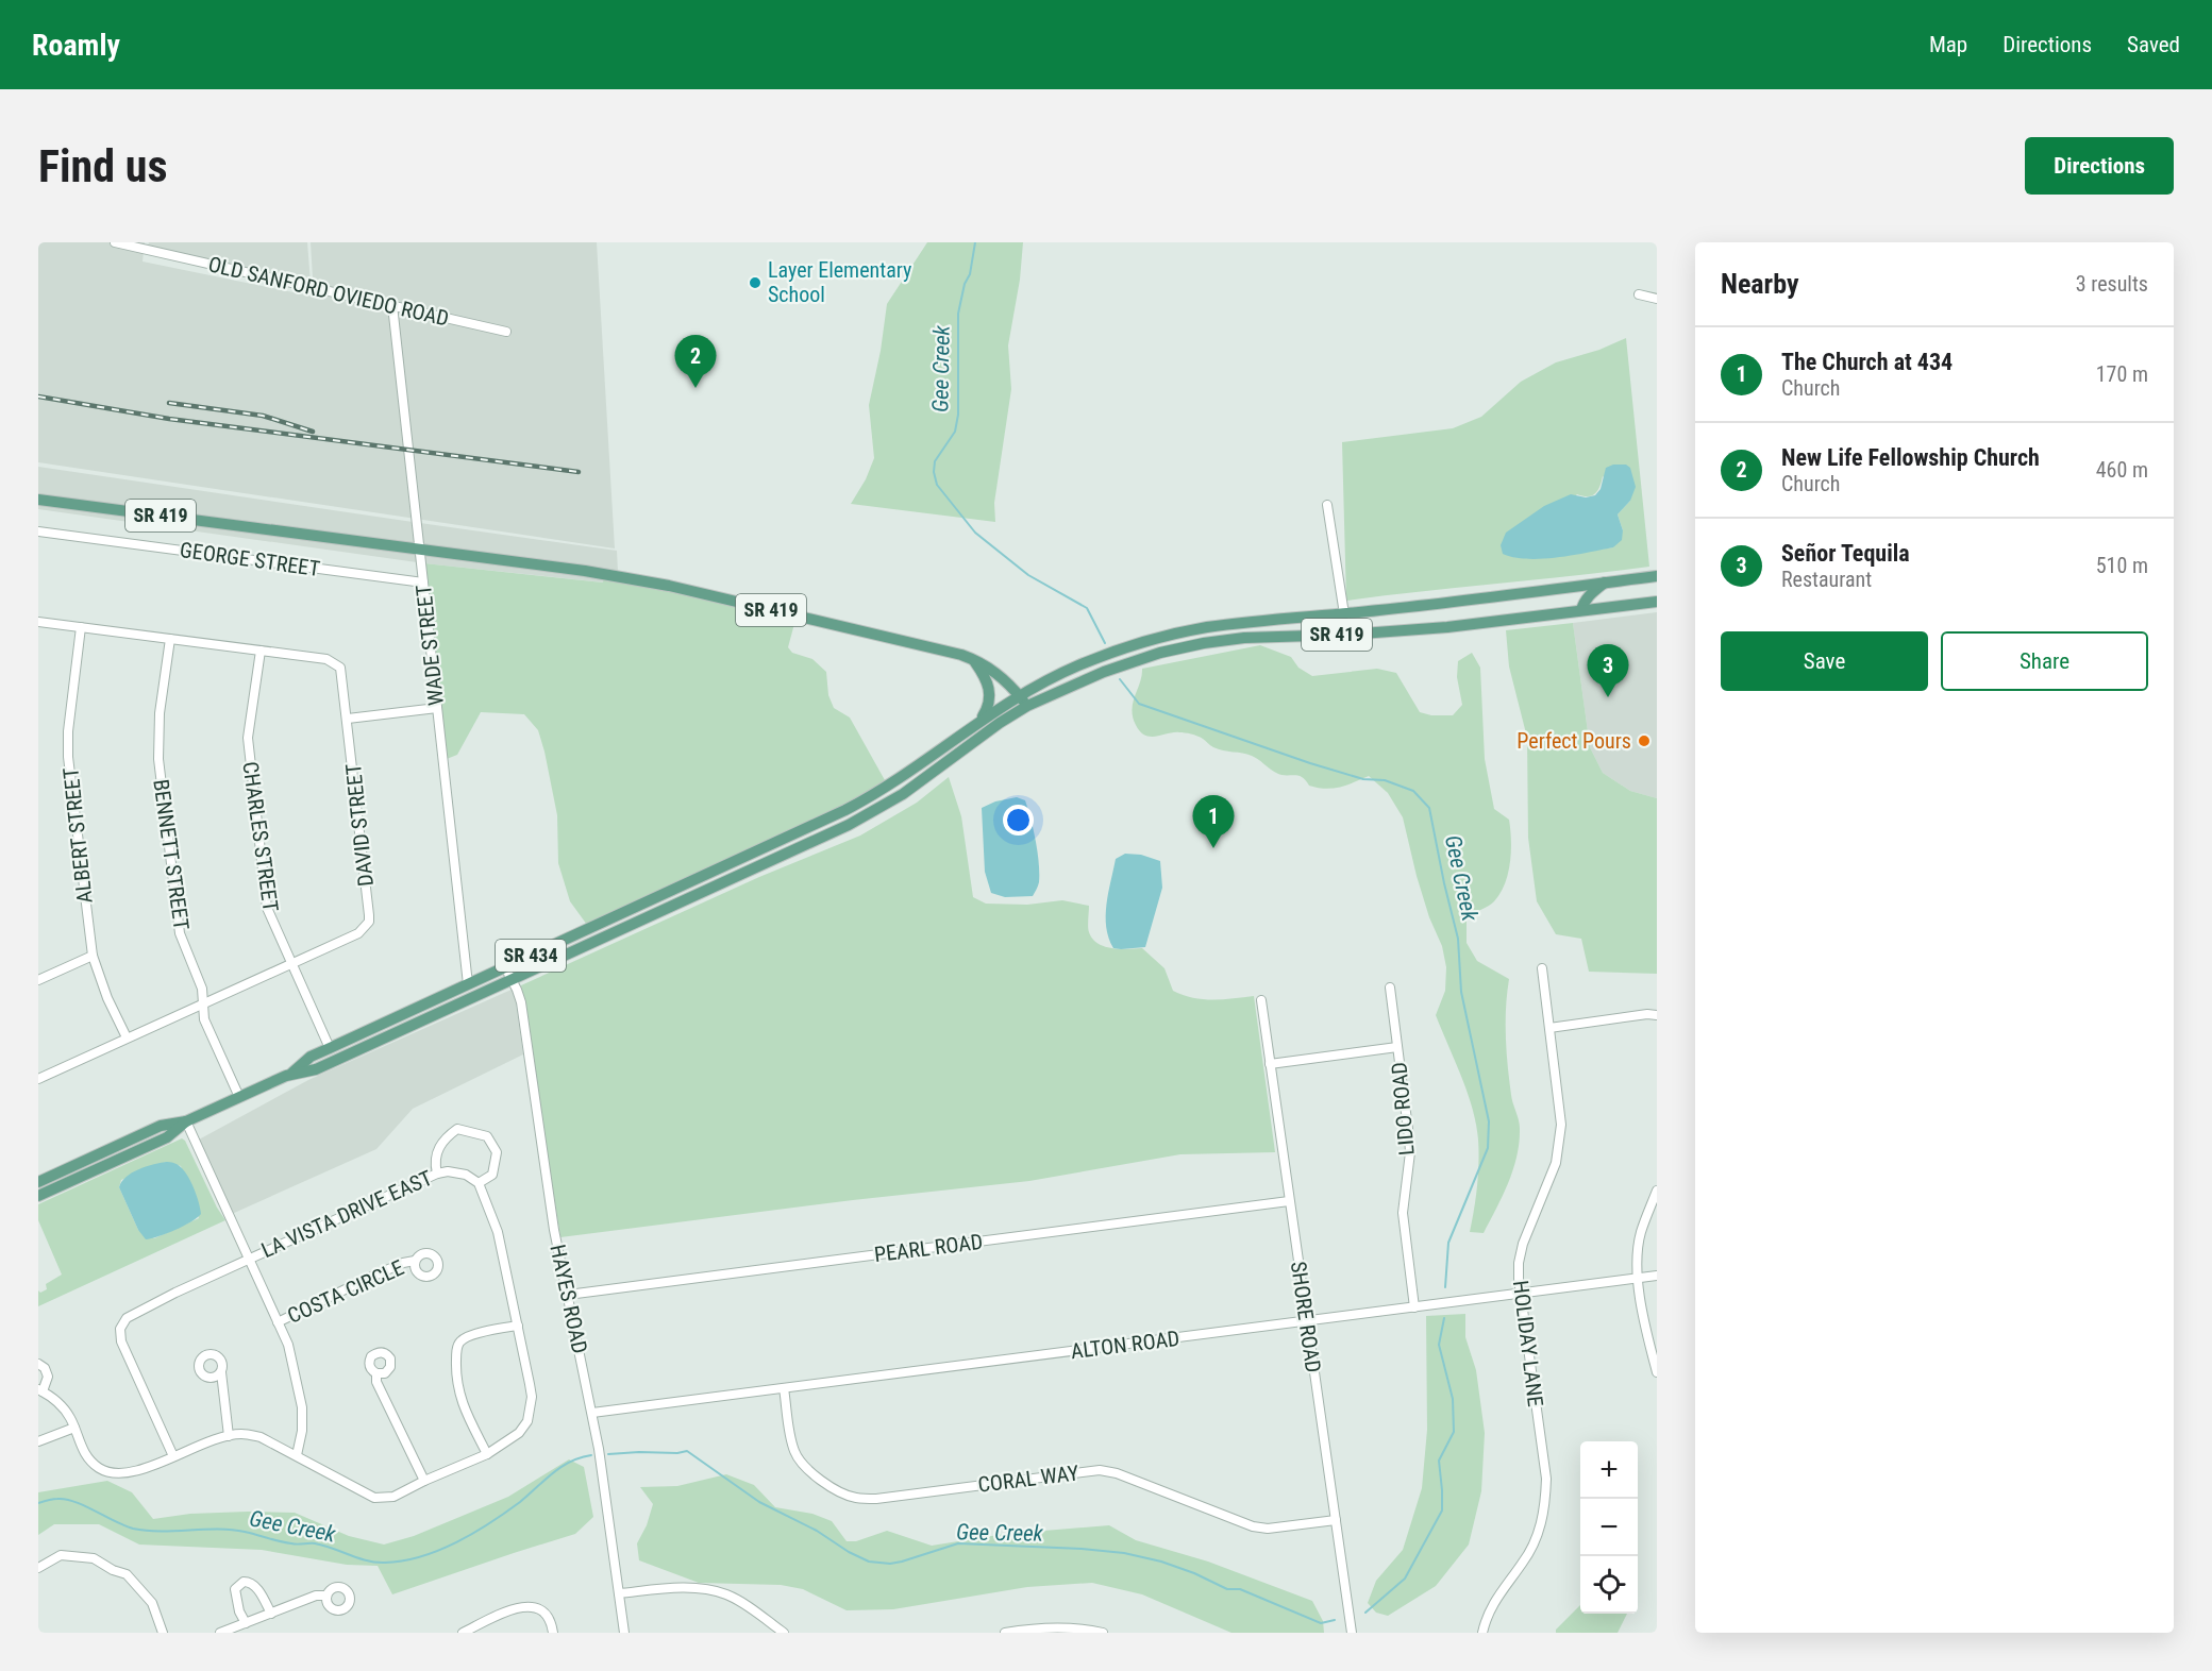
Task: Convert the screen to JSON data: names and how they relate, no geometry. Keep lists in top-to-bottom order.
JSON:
{
  "streets": {
    "main road": ["SR 419", "SR 434"],
    "street": [
      "OLD SANFORD OVIEDO ROAD",
      "GEORGE STREET",
      "WADE STREET",
      "DAVID STREET",
      "ALBERT STREET",
      "CHARLES STREET",
      "BENNETT STREET",
      "LIDO ROAD",
      "LA VISTA DRIVE EAST",
      "PEARL ROAD",
      "COSTA CIRCLE",
      "HAYES ROAD",
      "SHORE ROAD",
      "HOLIDAY LANE",
      "ALTON ROAD",
      "CORAL WAY"
    ]
  },
  "crossings": [
    ["OLD SANFORD OVIEDO ROAD", "WADE STREET"],
    ["SR 419", "WADE STREET"],
    ["SR 419", "SR 434"],
    ["GEORGE STREET", "WADE STREET"],
    ["WADE STREET", "SR 434"],
    ["DAVID STREET", "ALBERT STREET"],
    ["DAVID STREET", "CHARLES STREET"],
    ["DAVID STREET", "BENNETT STREET"],
    ["CHARLES STREET", "SR 434"],
    ["BENNETT STREET", "SR 434"],
    ["SR 434", "HAYES ROAD"],
    ["LIDO ROAD", "ALTON ROAD"],
    ["PEARL ROAD", "HAYES ROAD"],
    ["PEARL ROAD", "SHORE ROAD"],
    ["HAYES ROAD", "ALTON ROAD"],
    ["SHORE ROAD", "ALTON ROAD"],
    ["SHORE ROAD", "CORAL WAY"],
    ["HOLIDAY LANE", "ALTON ROAD"],
    ["ALTON ROAD", "CORAL WAY"]
  ],
  "water": ["Gee Creek"],
  "places": ["Layer Elementary School", "Perfect Pours"],
  "page": {
    "header": "Roamly",
    "nav": ["Map", "Directions", "Saved"],
    "buttons": [
      "Directions",
      ["Save", "Share"]
    ],
    "title": "Find us",
    "heading": ["Nearby", "3 results"],
    "list": [
      {
        "mark": "1",
        "name": "The Church at 434",
        "note": "Church",
        "value": "170 m"
      },
      {
        "mark": "2",
        "name": "New Life Fellowship Church",
        "note": "Church",
        "value": "460 m"
      },
      {
        "mark": "3",
        "name": "Señor Tequila",
        "note": "Restaurant",
        "value": "510 m"
      }
    ],
    "pins": ["2", "3", "1"],
    "map_buttons": ["+", "−"]
  }
}
